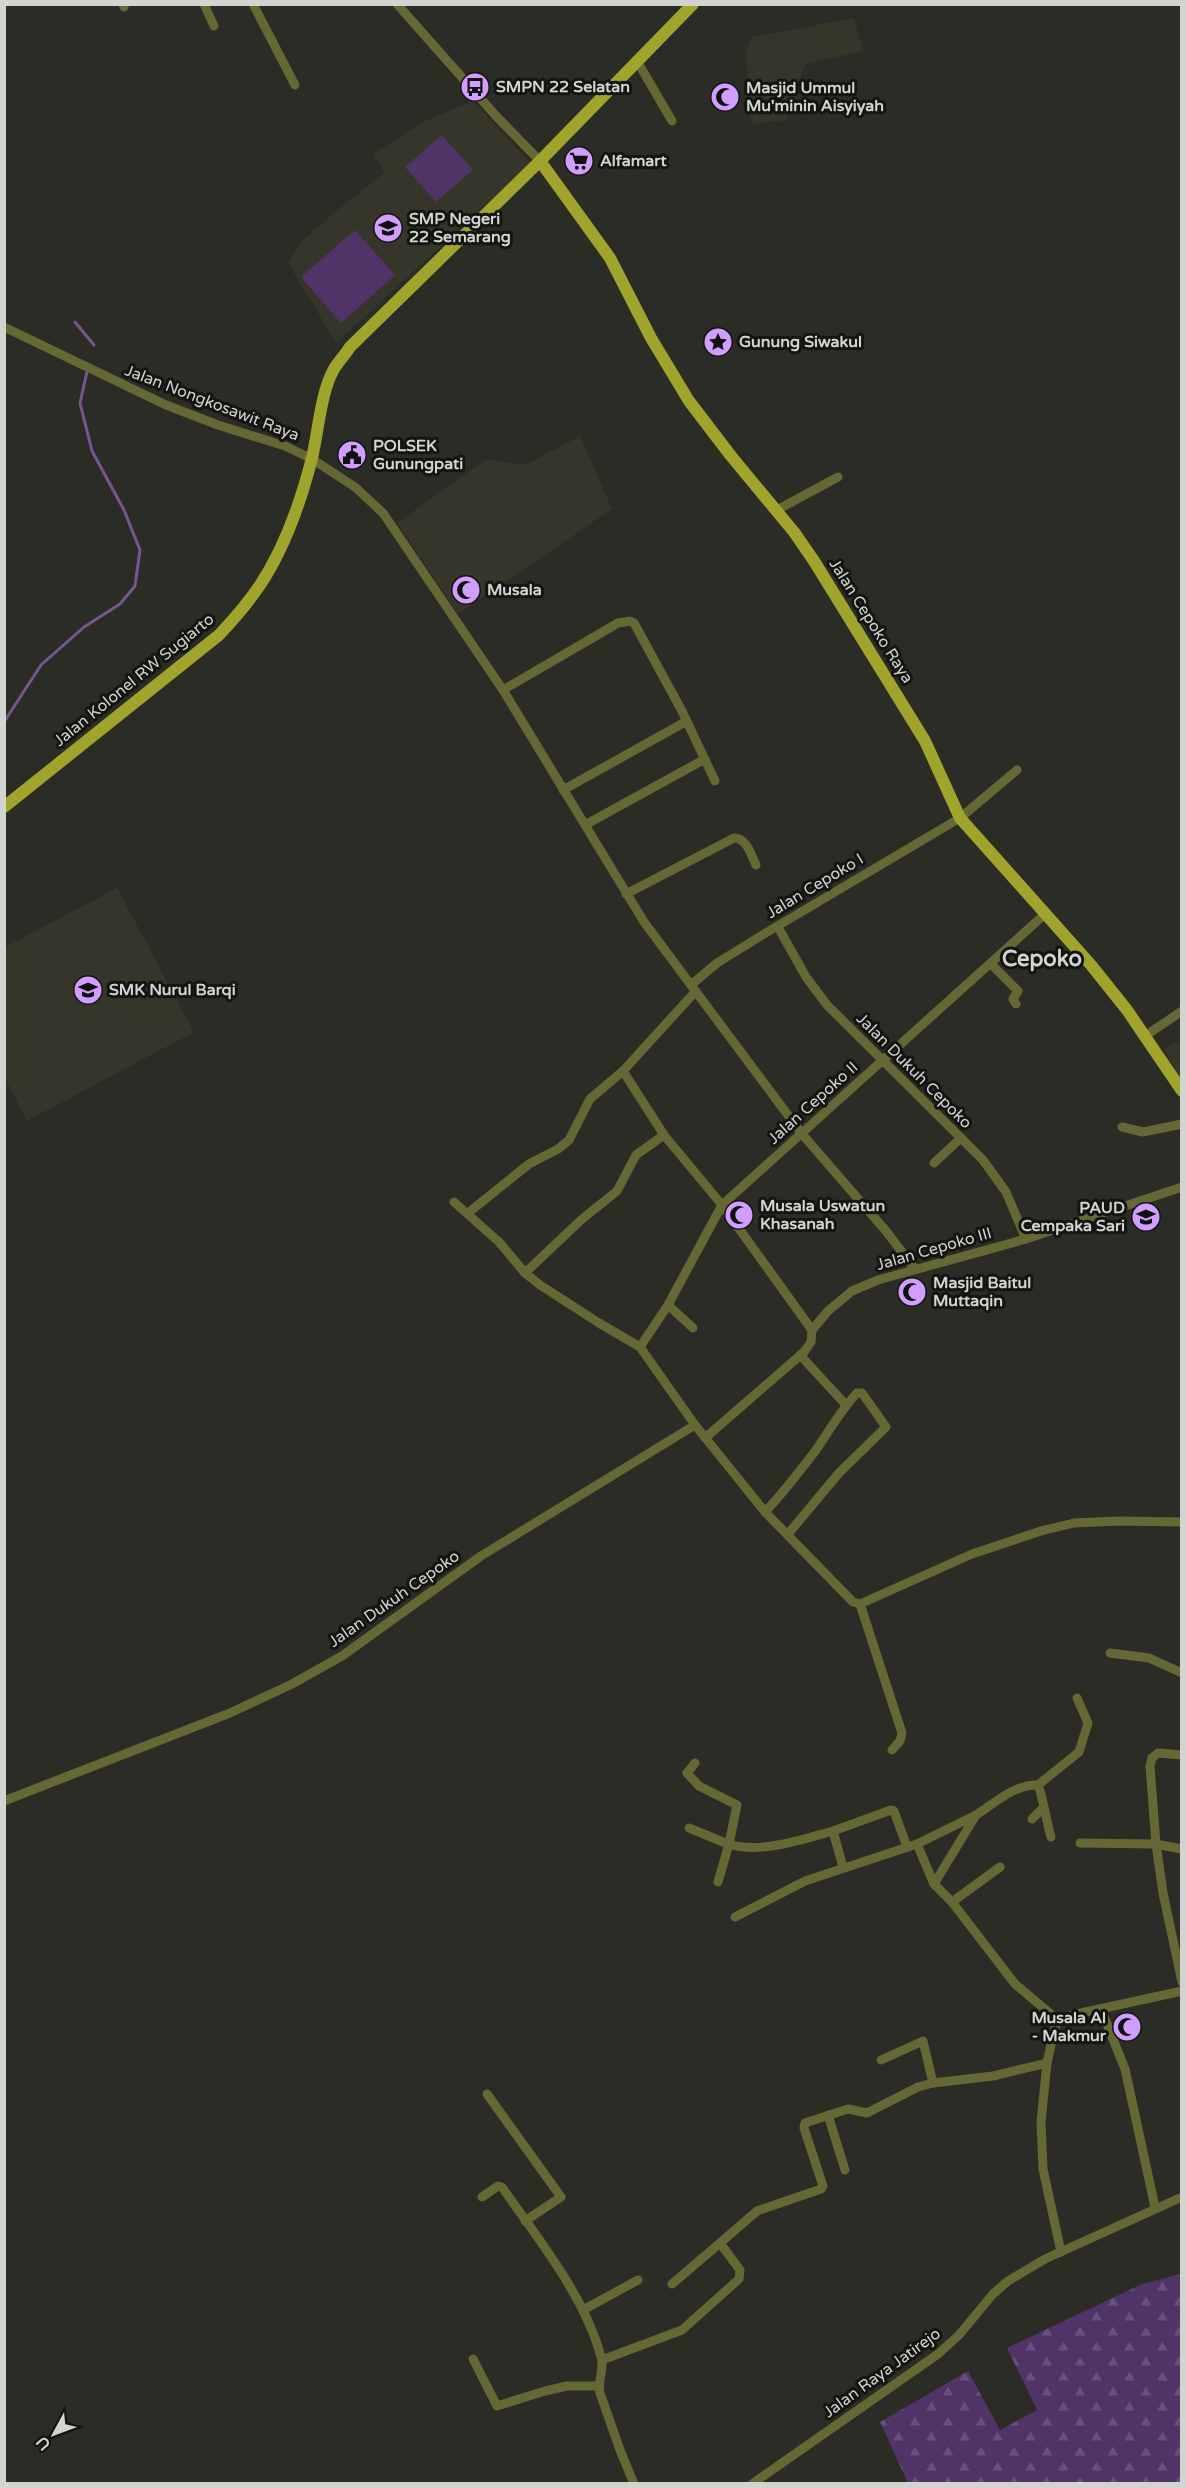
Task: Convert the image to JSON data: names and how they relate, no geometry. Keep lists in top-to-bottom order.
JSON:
{
  "streets": {
    "main road": ["Jalan Cepoko Raya", "Jalan Kolonel RW Sugiarto"],
    "street": [
      "Jalan Nongkosawit Raya",
      "Jalan Cepoko I",
      "Jalan Dukuh Cepoko",
      "Jalan Cepoko II",
      "Jalan Cepoko III",
      "Jalan Raya Jatirejo"
    ]
  },
  "crossings": [
    ["Jalan Nongkosawit Raya", "Jalan Kolonel RW Sugiarto"],
    ["Jalan Cepoko Raya", "Jalan Kolonel RW Sugiarto"],
    ["Jalan Cepoko Raya", "Jalan Cepoko I"],
    ["Jalan Cepoko Raya", "Jalan Cepoko II"],
    ["Jalan Cepoko I", "Jalan Dukuh Cepoko"],
    ["Jalan Dukuh Cepoko", "Jalan Cepoko II"],
    ["Jalan Dukuh Cepoko", "Jalan Cepoko III"]
  ],
  "districts": ["Cepoko"],
  "places": {
    "bus stop": ["SMPN 22 Selatan"],
    "mosque": [
      "Masjid Ummul Mu'minin Aisyiyah",
      "Musala",
      "Musala Uswatun Khasanah",
      "Masjid Baitul Muttaqin",
      "Musala Al - Makmur"
    ],
    "supermarket": ["Alfamart"],
    "school or university": ["SMP Negeri 22 Semarang", "SMK Nurul Barqi", "PAUD Cempaka Sari"],
    "place": ["Gunung Siwakul"],
    "public building": ["POLSEK Gunungpati"]
  },
  "north": "bottom left"
}
